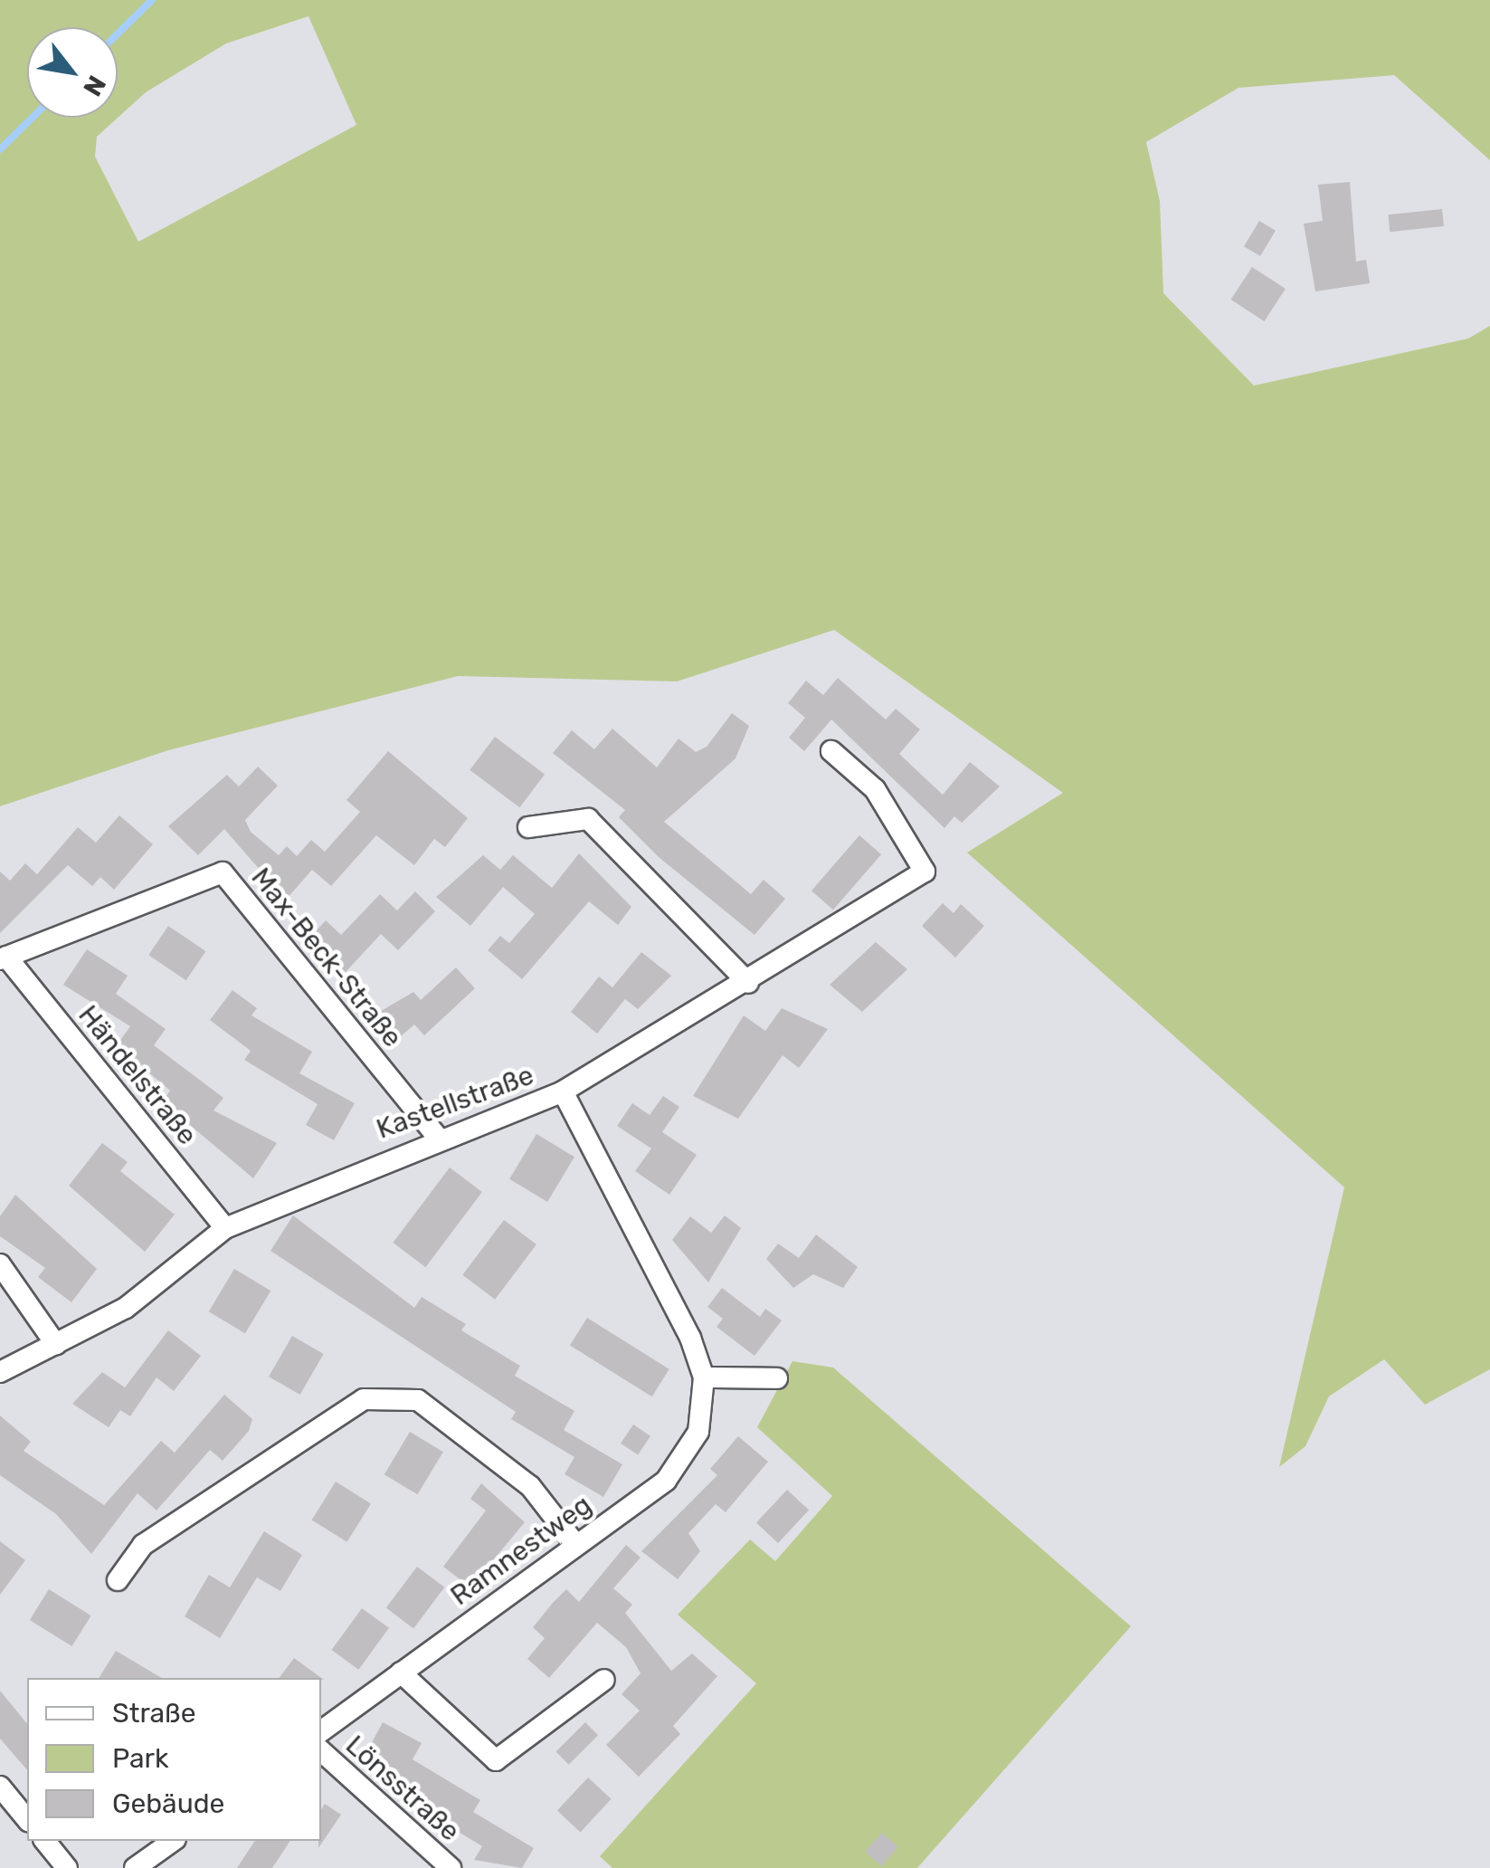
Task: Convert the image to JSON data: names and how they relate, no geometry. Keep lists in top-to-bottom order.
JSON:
{
  "streets": {
    "street": [
      "Max-Beck-Straße",
      "Händelstraße",
      "Kastellstraße",
      "Ramnestweg",
      "Lönsstraße"
    ]
  },
  "crossings": [
    ["Max-Beck-Straße", "Händelstraße"],
    ["Max-Beck-Straße", "Kastellstraße"],
    ["Händelstraße", "Kastellstraße"],
    ["Kastellstraße", "Ramnestweg"]
  ],
  "legend": ["Straße", "Park", "Gebäude"],
  "north": "bottom right"
}
